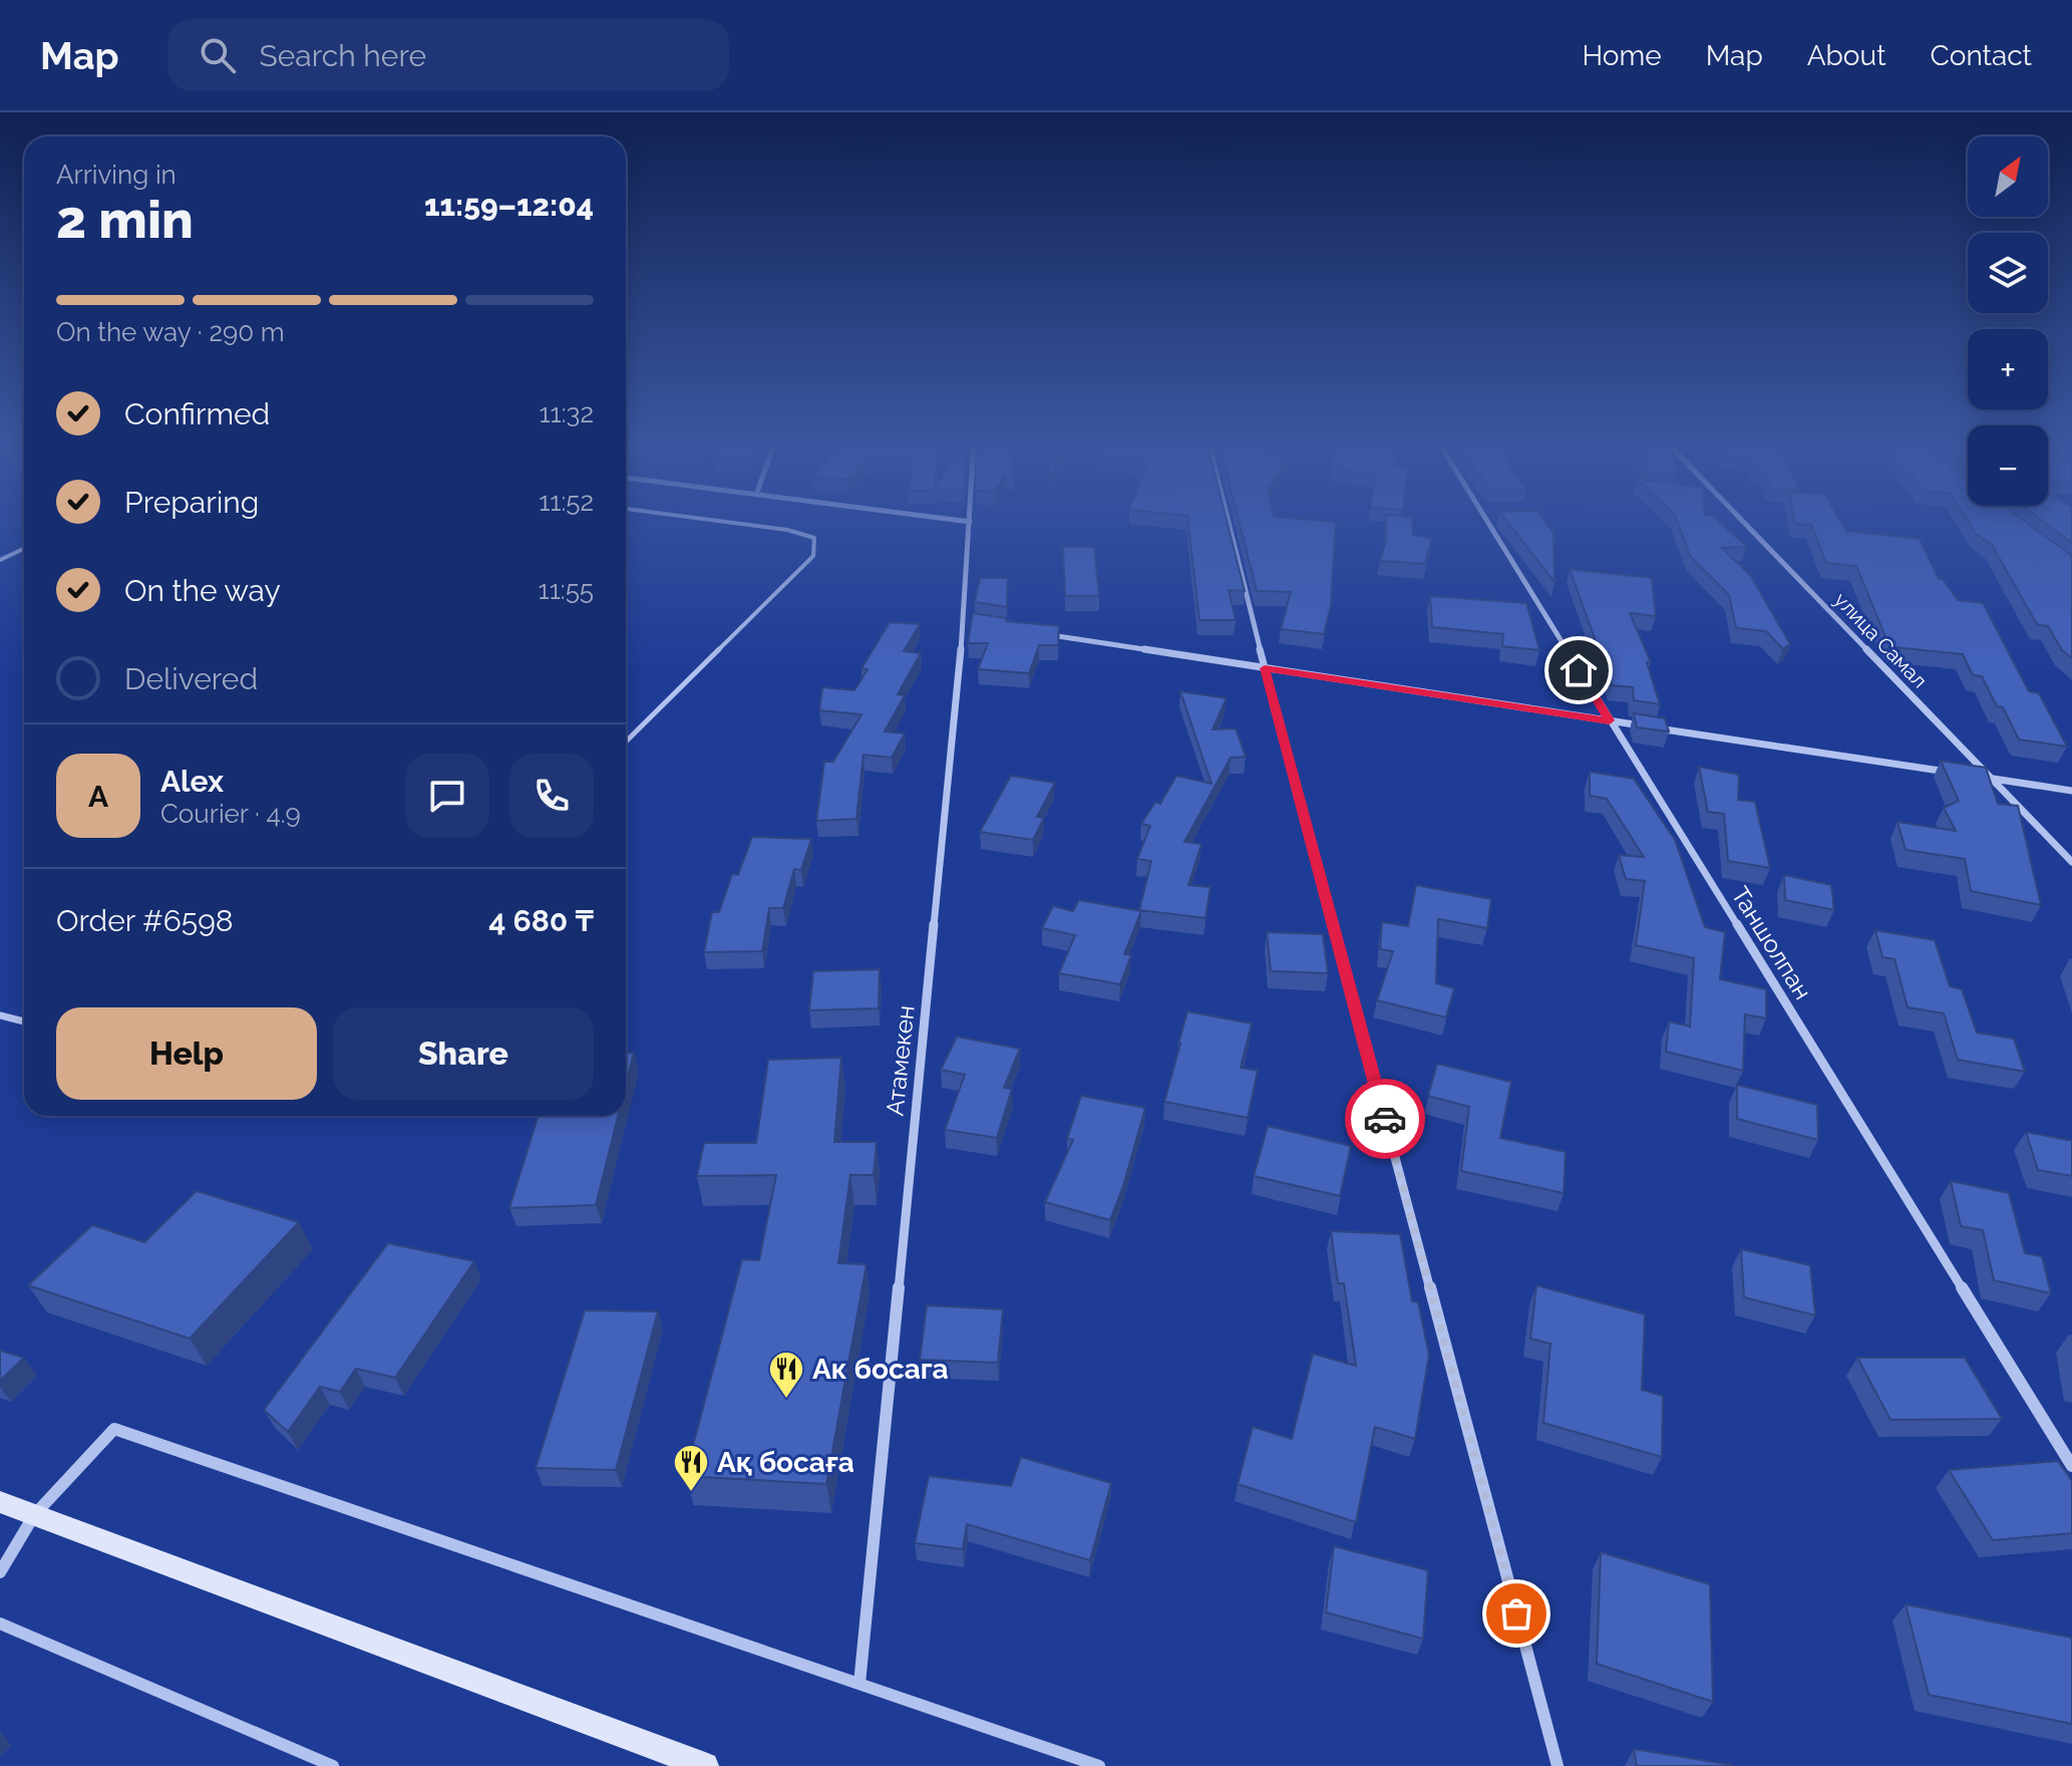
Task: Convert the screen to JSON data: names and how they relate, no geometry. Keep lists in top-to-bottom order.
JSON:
{
  "streets": {
    "street": ["улица Самал", "Таншолпан", "Атамекен"]
  },
  "places": {
    "restaurant": ["Ак босага", "Ақ босаға"]
  },
  "north": "top right",
  "page": {
    "header": "Map",
    "search": "Search here",
    "nav": [
      "Home",
      "Map",
      "About",
      "Contact"
    ],
    "map_buttons": ["+", "−"],
    "heading": ["2 min", "Arriving in", "11:59–12:04"],
    "panel": [
      "Alex",
      "Courier · 4.9",
      "Order #6598",
      "4 680 ₸"
    ],
    "bar": "On the way · 290 m",
    "list": [
      ["Confirmed", "11:32"],
      ["Preparing", "11:52"],
      ["On the way", "11:55"],
      "Delivered"
    ],
    "round": "A",
    "buttons": ["Help", "Share"]
  }
}
